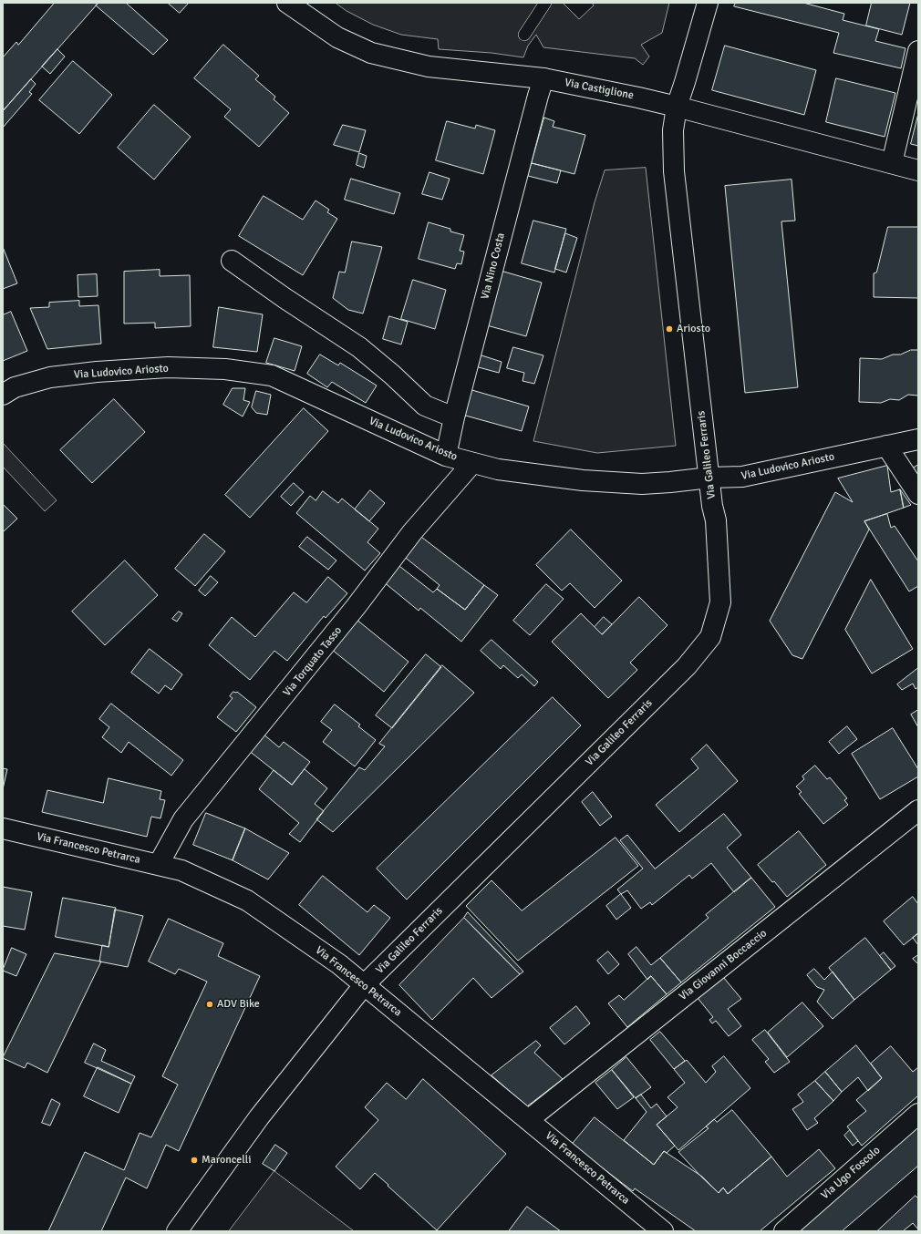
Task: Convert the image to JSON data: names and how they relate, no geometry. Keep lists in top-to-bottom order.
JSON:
{
  "streets": {
    "street": [
      "Via Castiglione",
      "Via Nino Costa",
      "Via Ludovico Ariosto",
      "Via Galileo Ferraris",
      "Via Torquato Tasso",
      "Via Francesco Petrarca",
      "Via Giovanni Boccaccio",
      "Via Ugo Foscolo"
    ]
  },
  "crossings": [
    ["Via Castiglione", "Via Nino Costa"],
    ["Via Castiglione", "Via Galileo Ferraris"],
    ["Via Nino Costa", "Via Ludovico Ariosto"],
    ["Via Ludovico Ariosto", "Via Galileo Ferraris"],
    ["Via Ludovico Ariosto", "Via Torquato Tasso"],
    ["Via Galileo Ferraris", "Via Francesco Petrarca"],
    ["Via Torquato Tasso", "Via Francesco Petrarca"],
    ["Via Francesco Petrarca", "Via Giovanni Boccaccio"]
  ],
  "places": ["Ariosto", "ADV Bike", "Maroncelli"]
}
